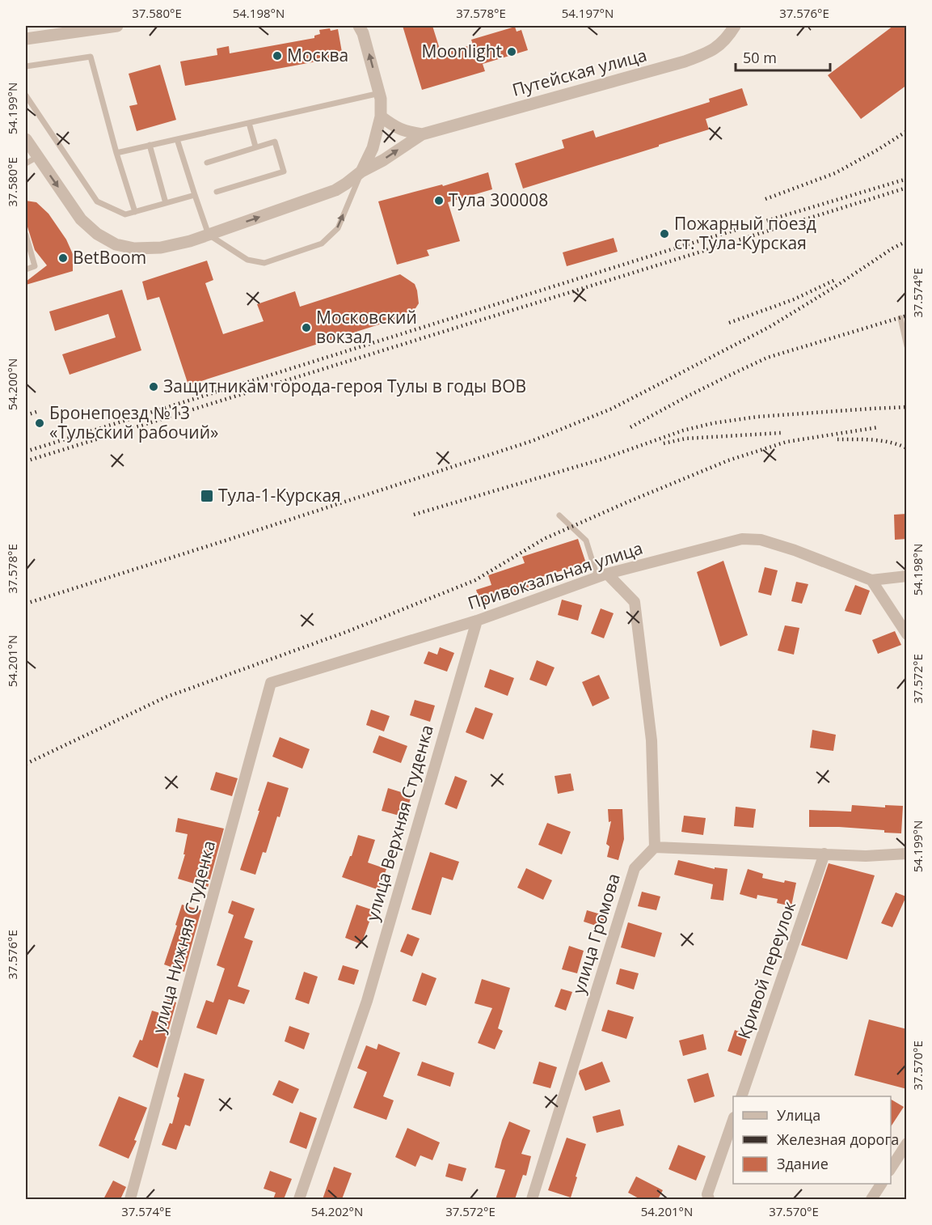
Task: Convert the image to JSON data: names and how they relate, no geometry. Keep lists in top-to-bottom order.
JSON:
{
  "streets": {
    "street": [
      "Путейская улица",
      "Привокзальная улица",
      "улица Верхняя Cтуденка",
      "улица Громова",
      "улица Нижняя Cтуденкa",
      "Кривой переулок"
    ]
  },
  "crossings": [
    ["Привокзальная улица", "улица Верхняя Cтуденка"],
    ["Привокзальная улица", "улица Нижняя Cтуденкa"]
  ],
  "places": {
    "other": [
      "Moonlight",
      "Москва",
      "Тула 300008",
      "Пожарный поезд ст. Тула-Курская",
      "BetBoom",
      "Московский вокзал",
      "Защитникам города-героя Тулы в годы ВОВ",
      "Бронепоезд №13 «Тульский рабочий»"
    ],
    "transit": ["Тула-1-Курская"]
  },
  "legend": ["Улица", "Железная дорога", "Здание"],
  "scale_bar": "50 m",
  "coordinates": [
    "37.580°E",
    "54.198°N",
    "37.578°E",
    "54.197°N",
    "37.576°E",
    "54.199°N",
    "37.574°E",
    "54.200°N",
    "54.201°N",
    "37.572°E",
    "37.570°E",
    "54.202°N"
  ]
}
